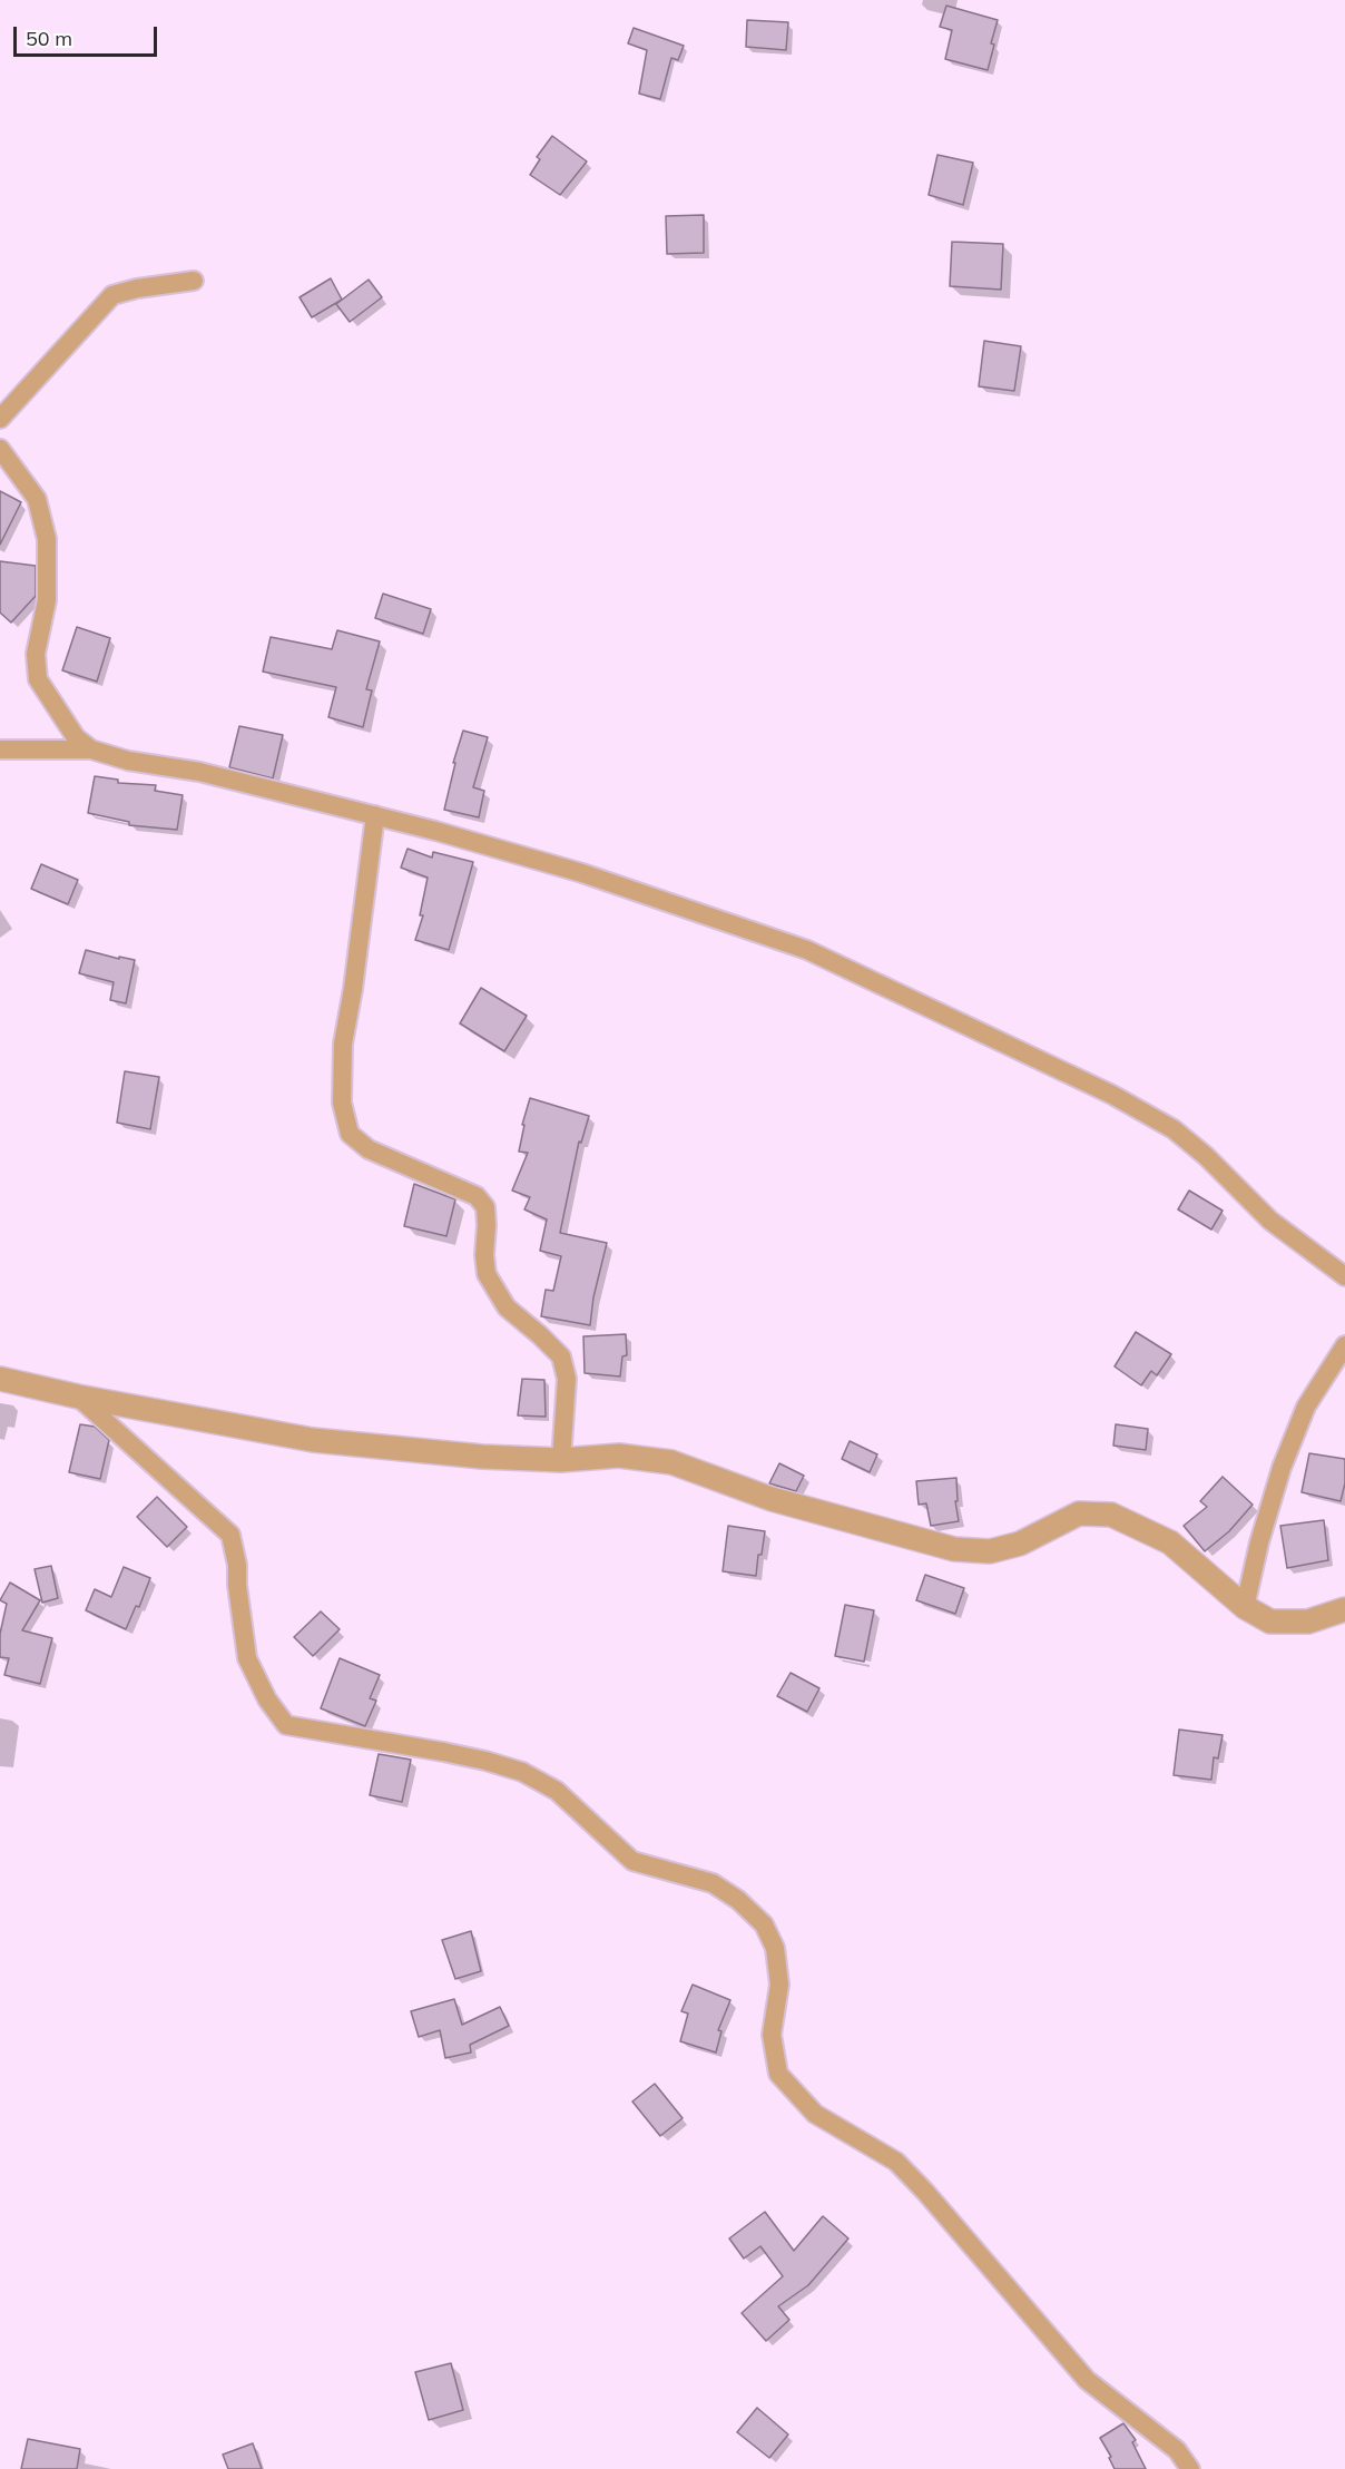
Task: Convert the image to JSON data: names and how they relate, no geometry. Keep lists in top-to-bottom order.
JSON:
{
  "scale_bar": "50 m"
}
